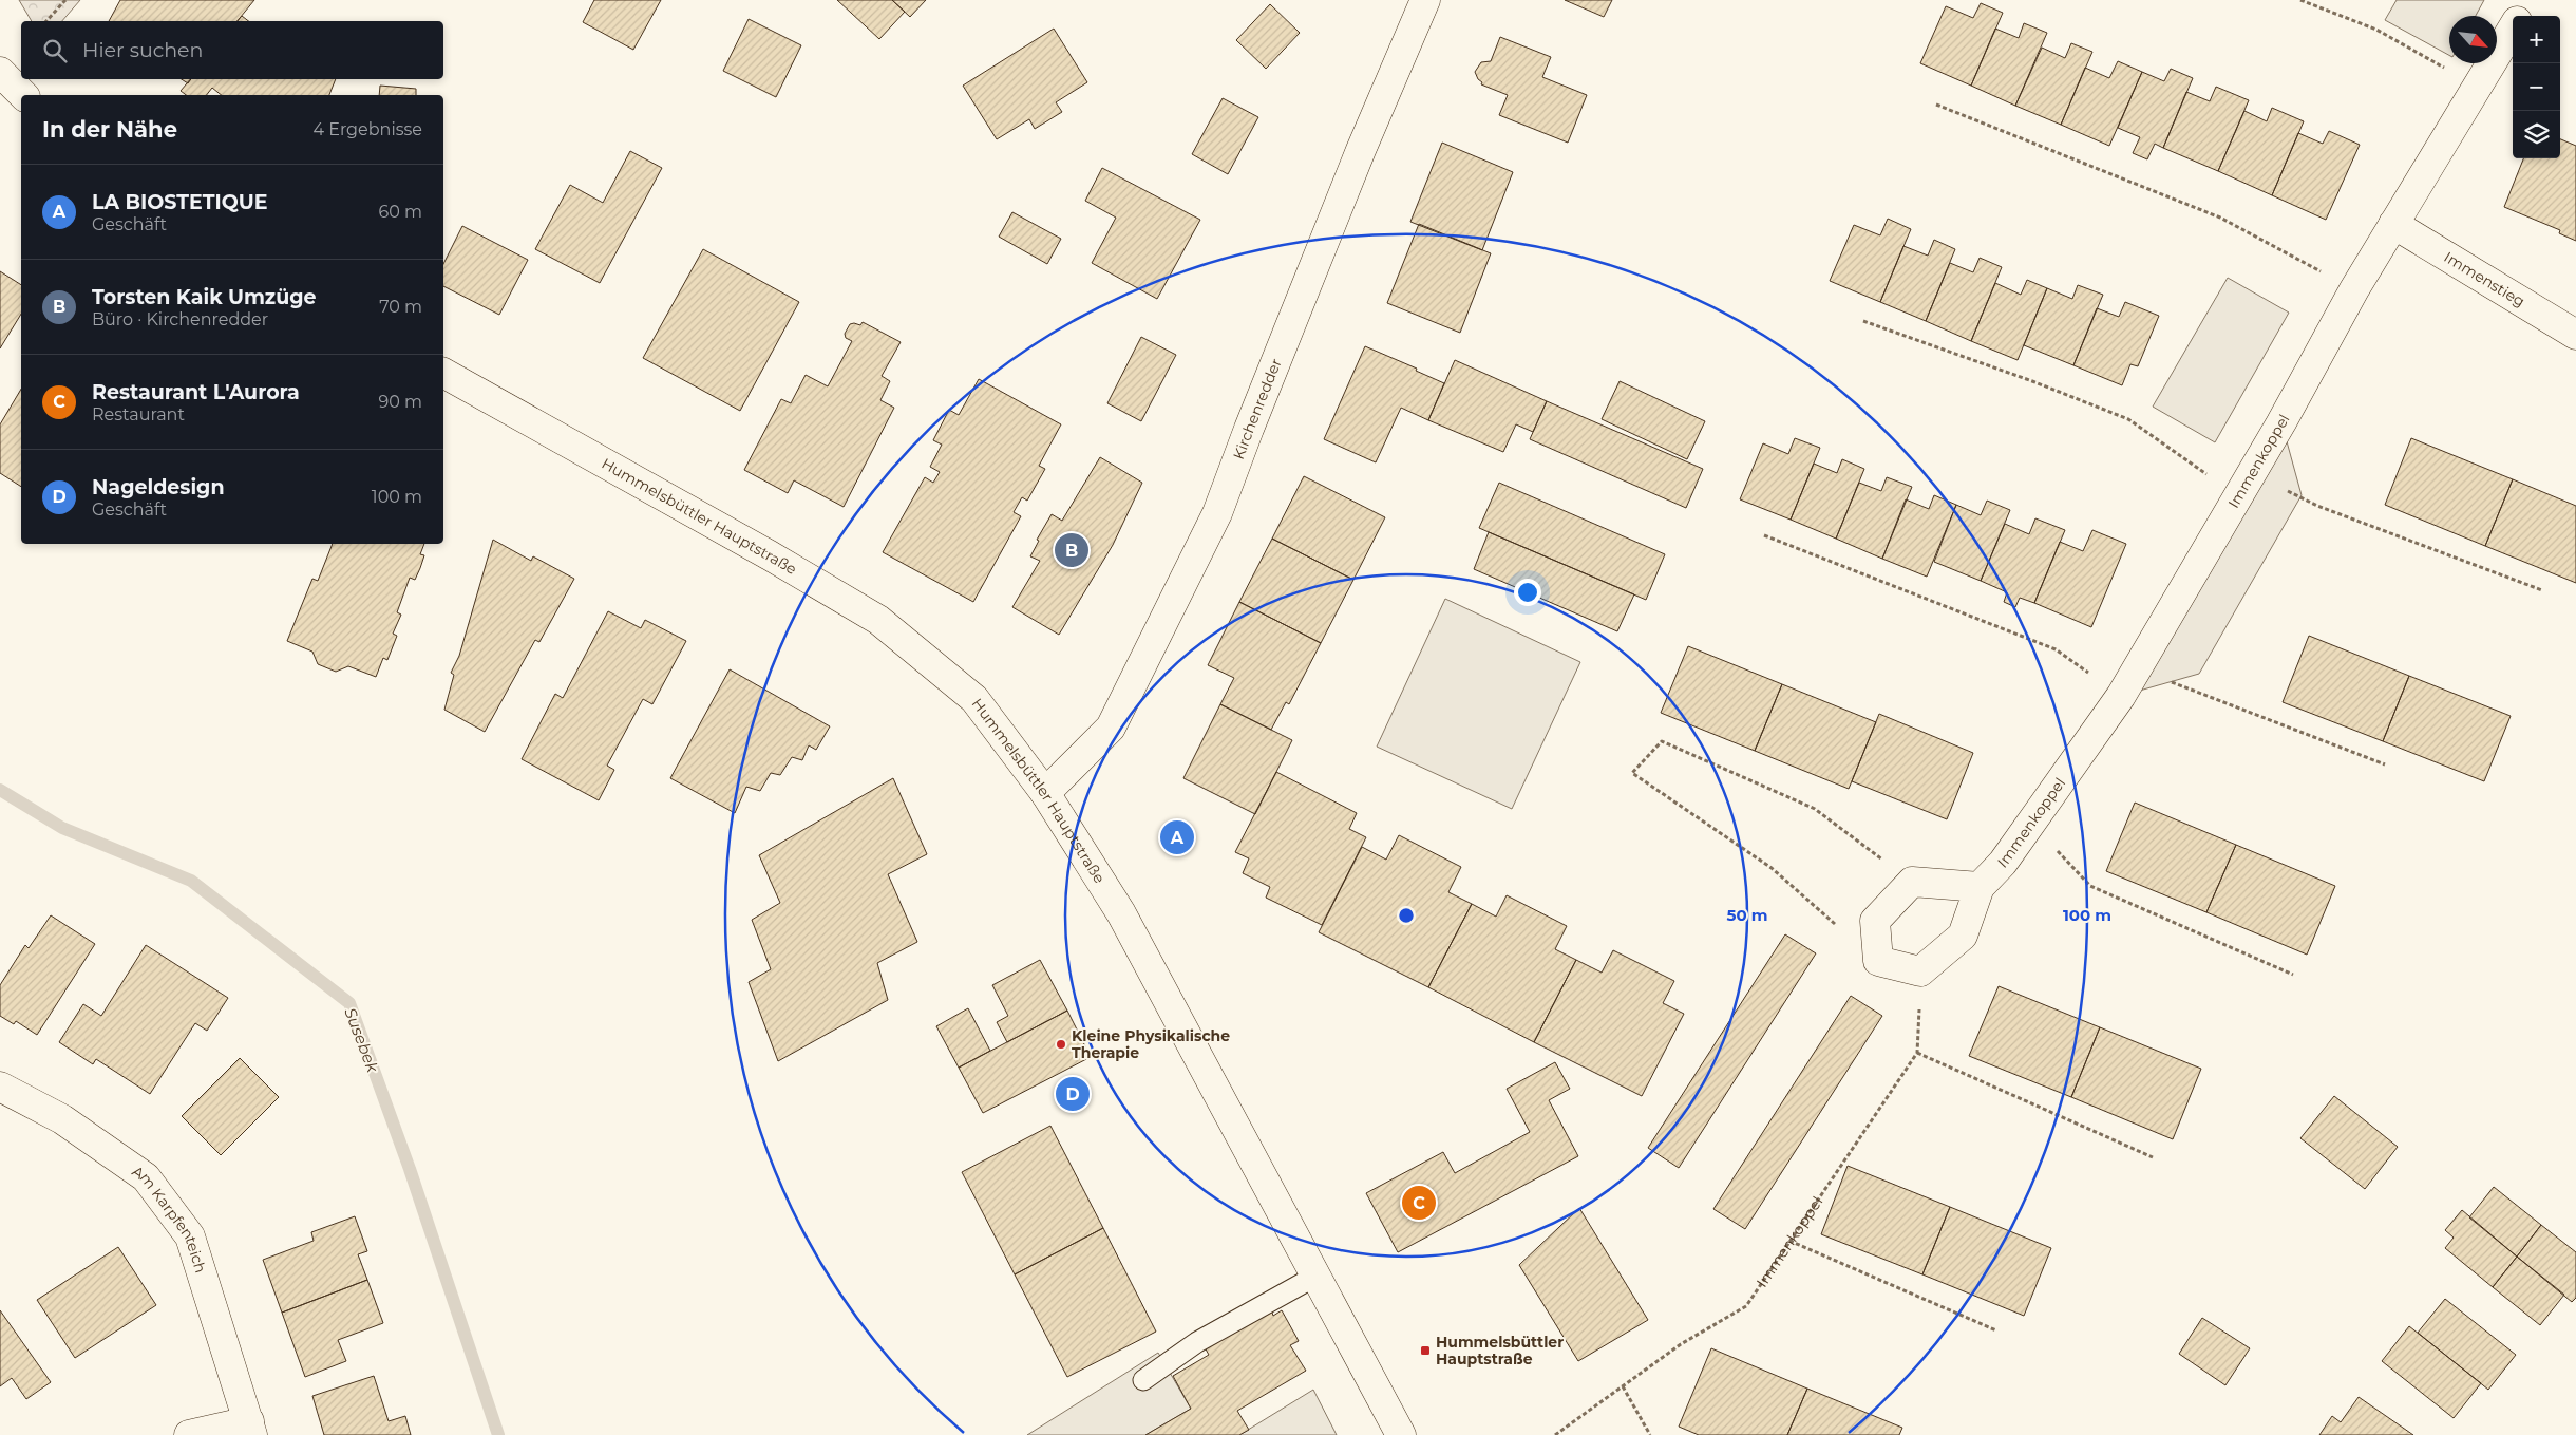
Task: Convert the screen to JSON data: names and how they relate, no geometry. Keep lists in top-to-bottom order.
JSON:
{
  "streets": {
    "street": [
      "Immenstieg",
      "Kirchenredder",
      "Immenkoppel",
      "Hummelsbüttler Hauptstraße",
      "Am Karpfenteich"
    ]
  },
  "crossings": [
    ["Immenstieg", "Immenkoppel"],
    ["Kirchenredder", "Hummelsbüttler Hauptstraße"]
  ],
  "water": ["Susebek"],
  "places": {
    "other": ["Kleine Physikalische Therapie"],
    "transit": ["Hummelsbüttler Hauptstraße"]
  },
  "north": "bottom right",
  "page": {
    "map_buttons": ["+", "−"],
    "search": "Hier suchen",
    "heading": ["In der Nähe", "4 Ergebnisse"],
    "list": [
      {
        "mark": "A",
        "name": "LA BIOSTETIQUE",
        "note": "Geschäft",
        "value": "60 m"
      },
      {
        "mark": "B",
        "name": "Torsten Kaik Umzüge",
        "note": "Büro · Kirchenredder",
        "value": "70 m"
      },
      {
        "mark": "C",
        "name": "Restaurant L'Aurora",
        "note": "Restaurant",
        "value": "90 m"
      },
      {
        "mark": "D",
        "name": "Nageldesign",
        "note": "Geschäft",
        "value": "100 m"
      }
    ],
    "pins": [
      "B",
      "A",
      "D",
      "C"
    ]
  },
  "rings": ["50 m", "100 m"]
}
